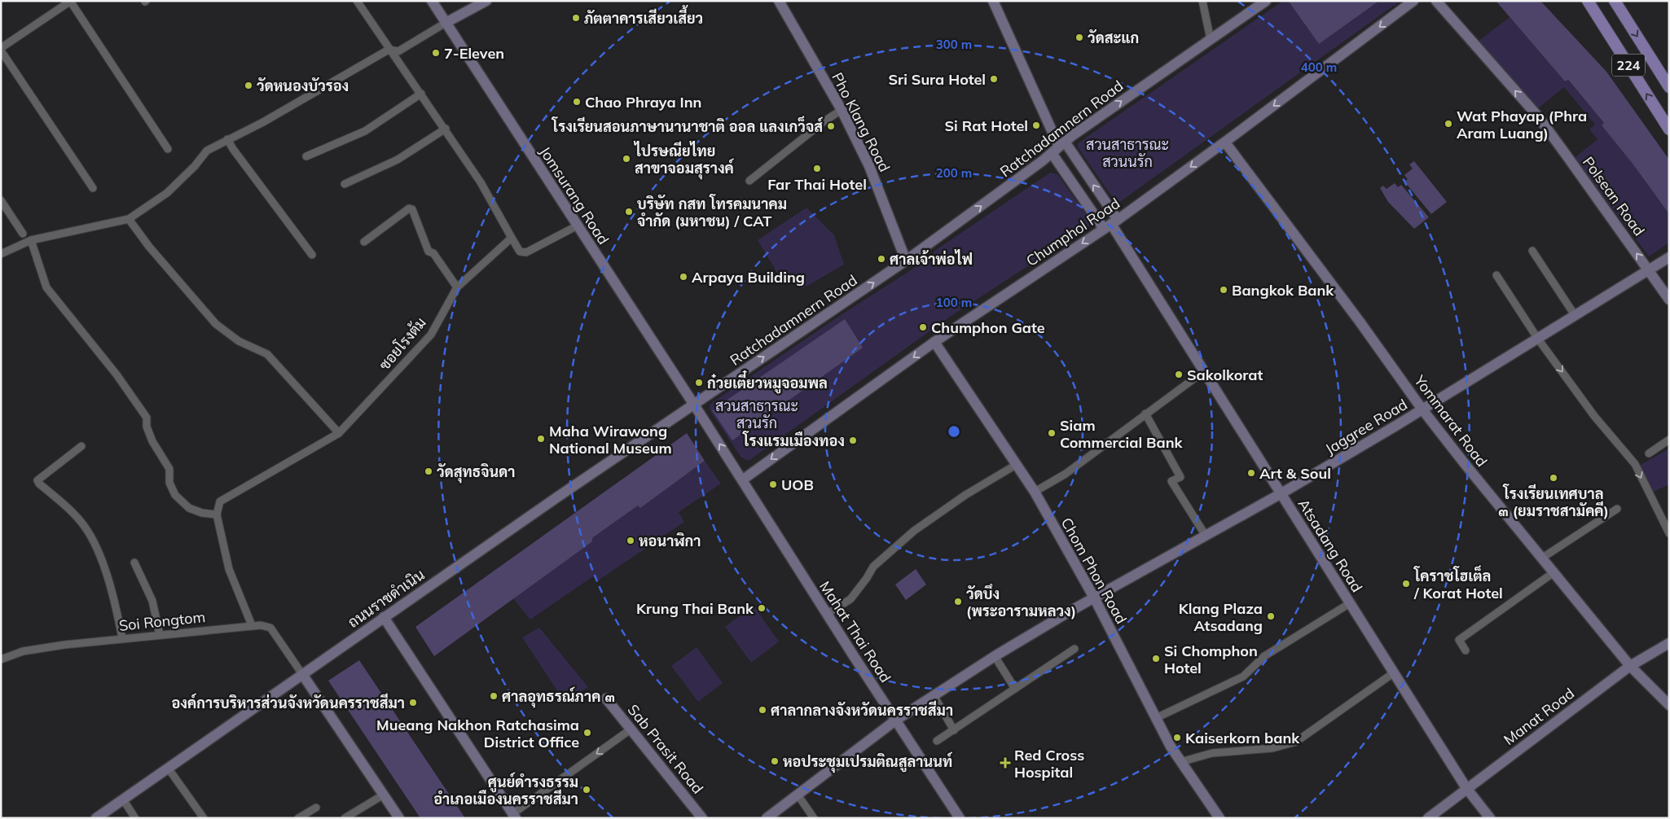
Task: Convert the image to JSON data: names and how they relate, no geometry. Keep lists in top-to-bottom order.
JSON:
{
  "streets": {
    "main road": ["224"],
    "street": [
      "Pho Klang Road",
      "Ratchadamnern Road",
      "Jomsurang Road",
      "Polsean Road",
      "Chumphol Road",
      "ซอยโรงต้ม",
      "Yommarat Road",
      "Jaggree Road",
      "Atsadang Road",
      "Chom Phon Road",
      "ถนนราชดำเนิน",
      "Soi Rongtom",
      "Mahat Thai Road",
      "Manat Road",
      "Sab Prasit Road"
    ]
  },
  "crossings": [
    ["Pho Klang Road", "Ratchadamnern Road"],
    ["Ratchadamnern Road", "Jomsurang Road"],
    ["Ratchadamnern Road", "ถนนราชดำเนิน"],
    ["Jomsurang Road", "Chumphol Road"],
    ["Jomsurang Road", "ถนนราชดำเนิน"],
    ["Jomsurang Road", "Mahat Thai Road"],
    ["Polsean Road", "Jaggree Road"],
    ["Chumphol Road", "Yommarat Road"],
    ["Chumphol Road", "Atsadang Road"],
    ["Chumphol Road", "Chom Phon Road"],
    ["Chumphol Road", "Mahat Thai Road"],
    ["Yommarat Road", "Jaggree Road"],
    ["Yommarat Road", "Manat Road"],
    ["Jaggree Road", "Atsadang Road"],
    ["Jaggree Road", "Chom Phon Road"],
    ["Jaggree Road", "Mahat Thai Road"],
    ["Atsadang Road", "Manat Road"],
    ["ถนนราชดำเนิน", "Soi Rongtom"]
  ],
  "one_way": ["Ratchadamnern Road", "Polsean Road", "Chumphol Road"],
  "parks": ["สวนสาธารณะ สวนนรัก", "สวนสาธารณะ สวนรัก"],
  "places": {
    "other": [
      "ภัตตาคารเสียวเสี้ยว",
      "วัดสะแก",
      "7-Eleven",
      "Sri Sura Hotel",
      "วัดหนองบัวรอง",
      "Chao Phraya Inn",
      "Wat Phayap (Phra Aram Luang)",
      "Si Rat Hotel",
      "โรงเรียนสอนภาษานานาชาติ ออล แลงเกว็จส์",
      "ไปรษณียไทย สาขาจอมสุรางค์",
      "Far Thai Hotel",
      "บริษัท กสท โทรคมนาคม จำกัด (มหาชน) / CAT",
      "ศาลเจ้าพ่อไฟ",
      "Arpaya Building",
      "Bangkok Bank",
      "Chumphon Gate",
      "Sakolkorat",
      "ก๋วยเตี๋ยวหมูจอมพล",
      "Siam Commercial Bank",
      "Maha Wirawong National Museum",
      "โรงแรมเมืองทอง",
      "วัดสุทธจินดา",
      "Art & Soul",
      "โรงเรียนเทศบาล ๓ (ยมราชสามัคคี)",
      "UOB",
      "หอนาฬิกา",
      "โคราชโฮเต็ล / Korat Hotel",
      "วัดบึง (พระอารามหลวง)",
      "Krung Thai Bank",
      "Klang Plaza Atsadang",
      "Si Chomphon Hotel",
      "ศาลอุทธรณ์ภาค ๓",
      "องค์การบริหารส่วนจังหวัดนครราชสีมา",
      "ศาลากลางจังหวัดนครราชสีมา",
      "Mueang Nakhon Ratchasima District Office",
      "Kaiserkorn bank",
      "หอประชุมเปรมติณสูลานนท์",
      "ศูนย์ดำรงธรรม อำเภอเมืองนครราชสีมา"
    ],
    "health": ["Red Cross Hospital"]
  },
  "rings": [
    "300 m",
    "400 m",
    "200 m",
    "100 m"
  ]
}
